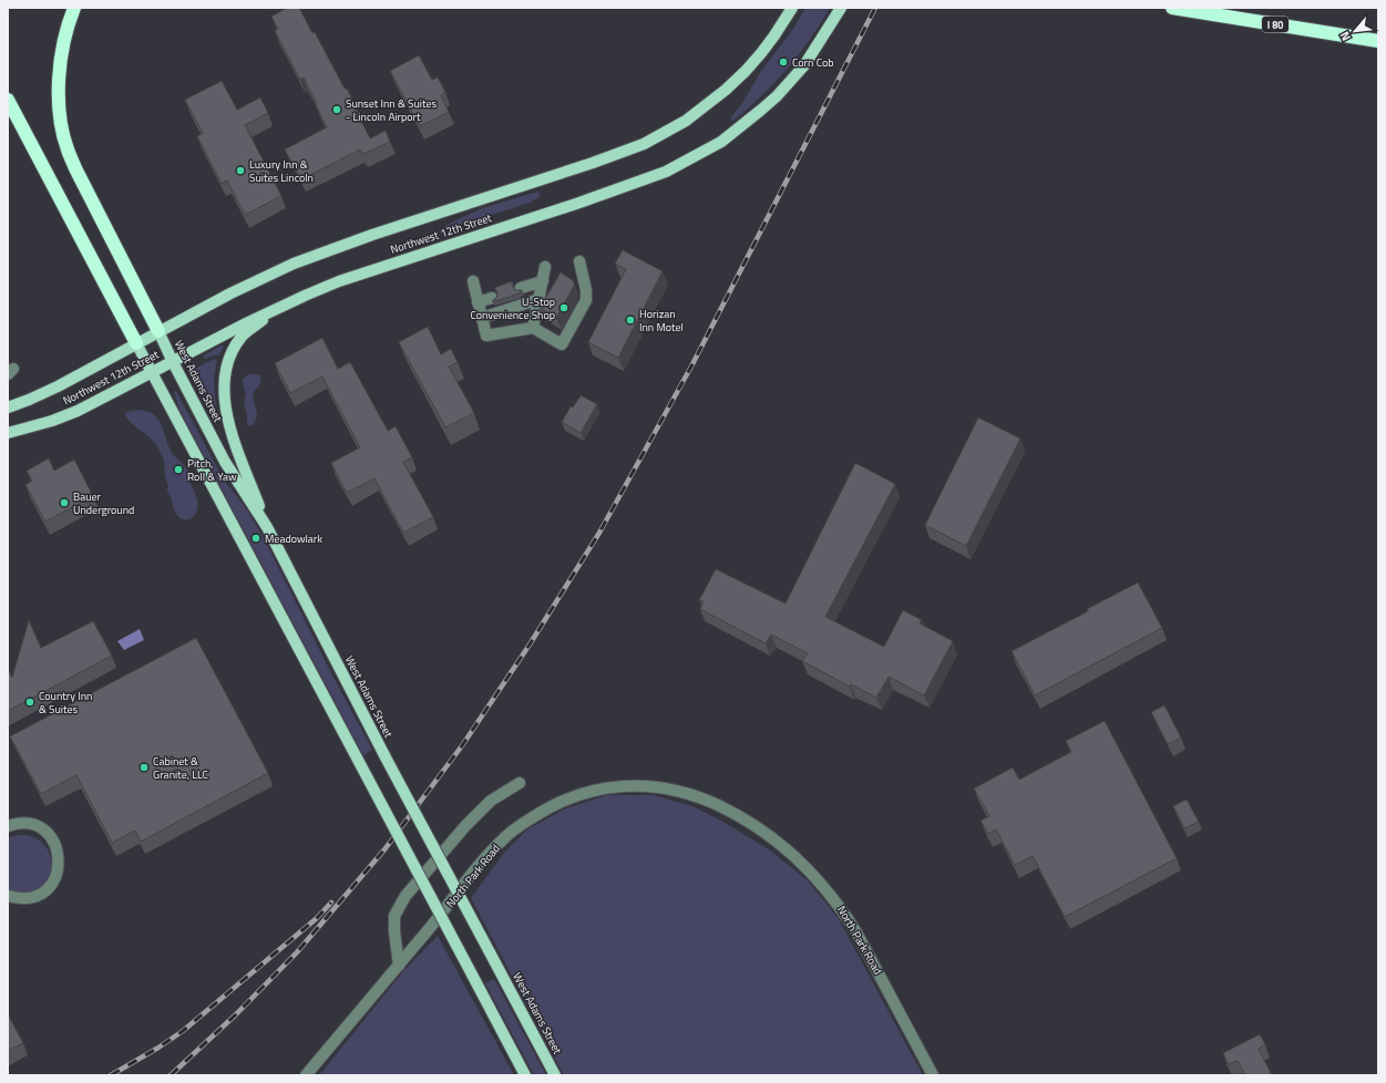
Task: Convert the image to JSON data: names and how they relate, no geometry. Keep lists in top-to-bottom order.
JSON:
{
  "streets": {
    "highway": ["I 80"],
    "main road": ["Northwest 12th Street", "West Adams Street"],
    "street": ["North Park Road"]
  },
  "crossings": [
    ["Northwest 12th Street", "West Adams Street"]
  ],
  "places": [
    "Corn Cob",
    "Sunset Inn & Suites - Lincoln Airport",
    "Luxury Inn & Suites Lincoln",
    "U-Stop Convenience Shop",
    "Horizan Inn Motel",
    "Pitch, Roll & Yaw",
    "Bauer Underground",
    "Meadowlark",
    "Country Inn & Suites",
    "Cabinet & Granite, LLC"
  ],
  "north": "bottom left"
}
